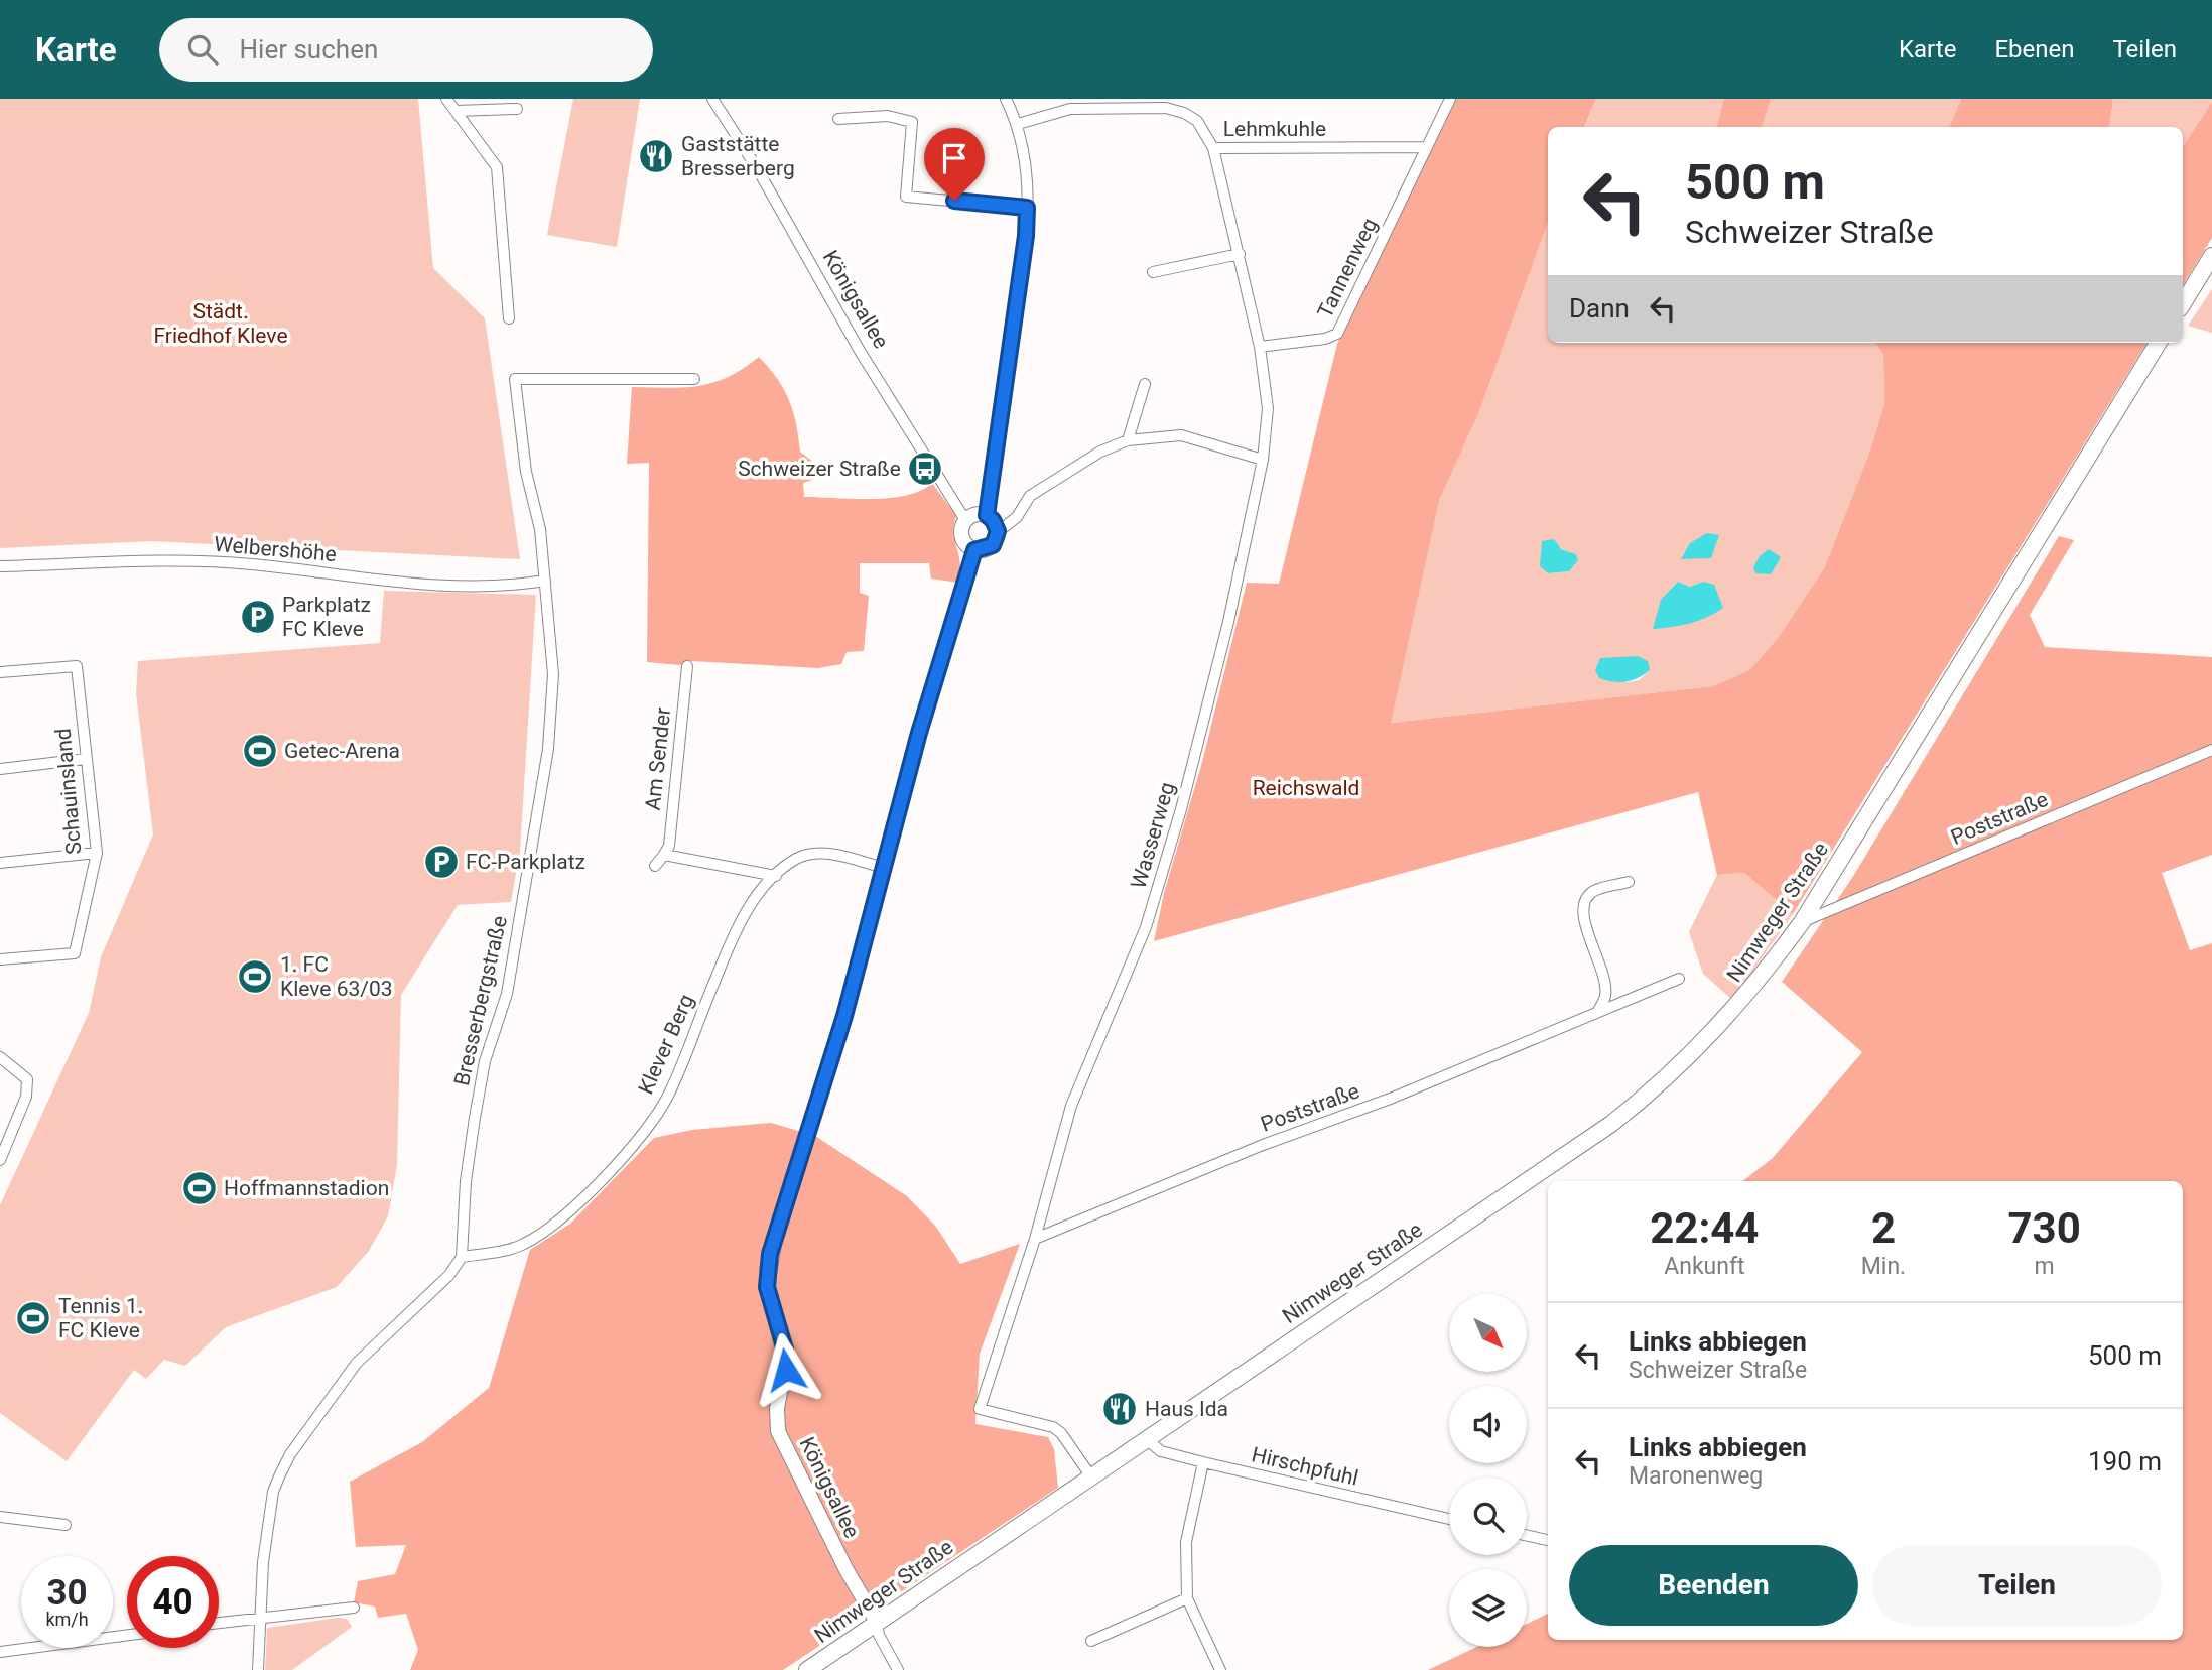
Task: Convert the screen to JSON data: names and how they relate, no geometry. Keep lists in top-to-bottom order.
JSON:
{
  "streets": {
    "main road": ["Nimweger Straße"],
    "street": [
      "Lehmkuhle",
      "Tannenweg",
      "Königsallee",
      "Welbershöhe",
      "Am Sender",
      "Schauinsland",
      "Poststraße",
      "Wasserweg",
      "Bresserbergstraße",
      "Klever Berg",
      "Hirschpfuhl"
    ]
  },
  "crossings": [
    ["Lehmkuhle", "Tannenweg"],
    ["Lehmkuhle", "Wasserweg"],
    ["Tannenweg", "Wasserweg"],
    ["Königsallee", "Nimweger Straße"],
    ["Königsallee", "Klever Berg"],
    ["Welbershöhe", "Bresserbergstraße"],
    ["Poststraße", "Wasserweg"],
    ["Poststraße", "Nimweger Straße"],
    ["Wasserweg", "Nimweger Straße"],
    ["Nimweger Straße", "Hirschpfuhl"],
    ["Bresserbergstraße", "Klever Berg"]
  ],
  "parks": ["Städt. Friedhof Kleve", "Reichswald"],
  "places": {
    "restaurant": ["Gaststätte Bresserberg", "Haus Ida"],
    "bus stop": ["Schweizer Straße"],
    "parking": ["Parkplatz FC Kleve", "FC-Parkplatz"],
    "sports": [
      "Getec-Arena",
      "1. FC Kleve 63/03",
      "Hoffmannstadion",
      "Tennis 1. FC Kleve"
    ]
  },
  "north": "bottom right",
  "page": {
    "header": "Karte",
    "search": "Hier suchen",
    "nav": ["Karte", "Ebenen", "Teilen"],
    "turn": ["500 m", "Schweizer Straße"],
    "then": "Dann",
    "eta": [
      "22:44",
      "Ankunft",
      "2",
      "Min.",
      "730",
      "m"
    ],
    "list": [
      {
        "name": "Links abbiegen",
        "note": "Schweizer Straße",
        "value": "500 m"
      },
      {
        "name": "Links abbiegen",
        "note": "Maronenweg",
        "value": "190 m"
      }
    ],
    "buttons": ["Beenden", "Teilen"],
    "speed": "30 km/h",
    "limit": "40"
  }
}
